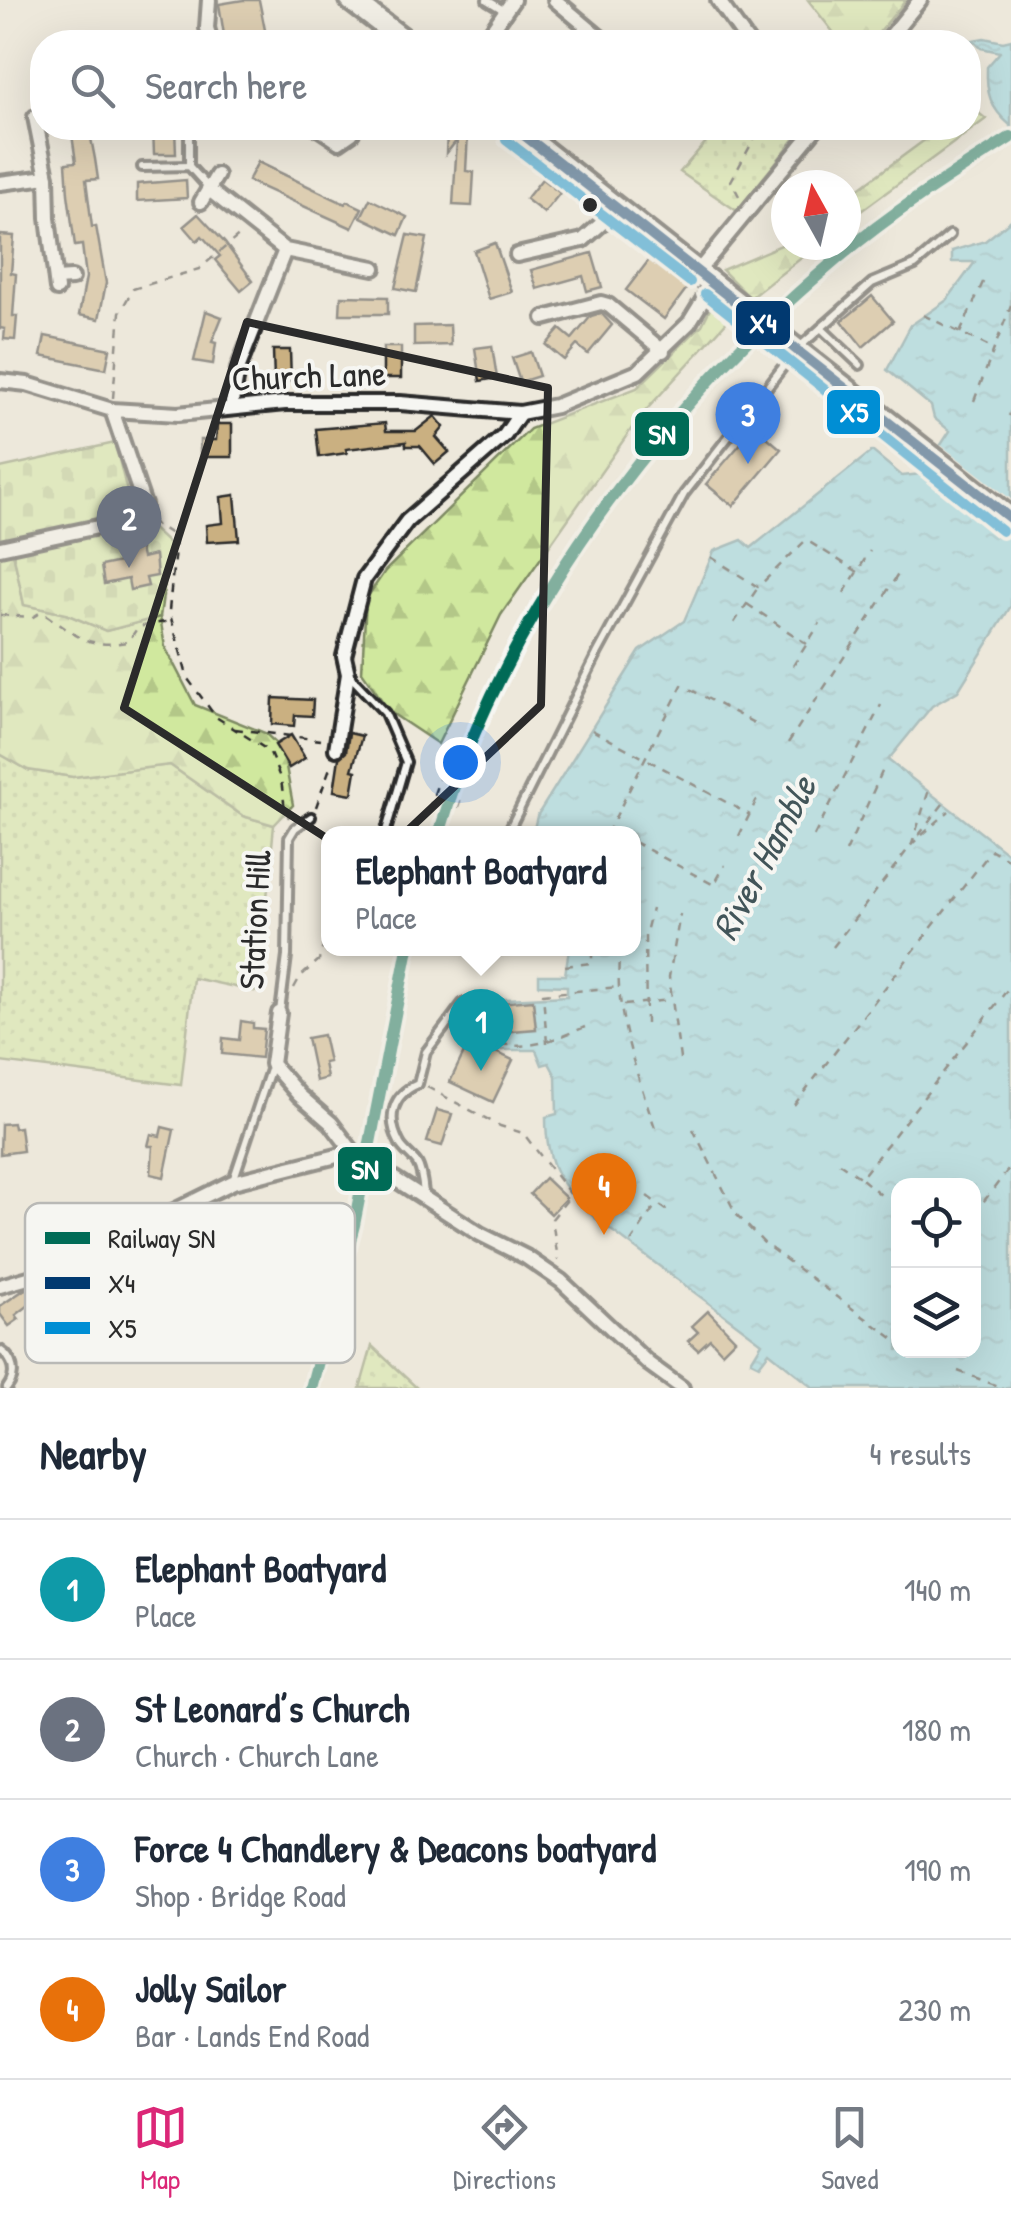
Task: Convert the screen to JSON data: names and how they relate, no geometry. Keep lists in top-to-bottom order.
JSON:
{
  "streets": {
    "street": ["Church Lane", "Station Hill"]
  },
  "water": ["River Hamble"],
  "lines": ["rail line SN", "transit line X4", "transit line X5"],
  "legend": ["Railway SN", "X4", "X5"],
  "north": "top",
  "page": {
    "search": "Search here",
    "pins": [
      "3",
      "2",
      "1",
      "4"
    ],
    "popup": ["Elephant Boatyard", "Place"],
    "heading": ["Nearby", "4 results"],
    "list": [
      {
        "mark": "1",
        "name": "Elephant Boatyard",
        "note": "Place",
        "value": "140 m"
      },
      {
        "mark": "2",
        "name": "St Leonard’s Church",
        "note": "Church · Church Lane",
        "value": "180 m"
      },
      {
        "mark": "3",
        "name": "Force 4 Chandlery & Deacons boatyard",
        "note": "Shop · Bridge Road",
        "value": "190 m"
      },
      {
        "mark": "4",
        "name": "Jolly Sailor",
        "note": "Bar · Lands End Road",
        "value": "230 m"
      }
    ],
    "nav": ["Map", "Directions", "Saved"]
  }
}
